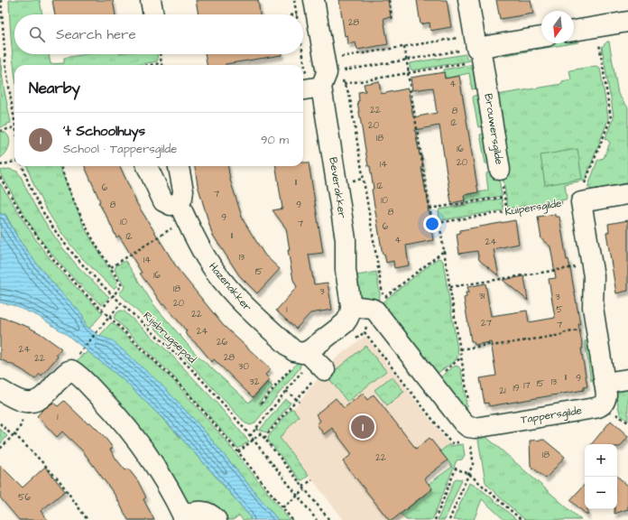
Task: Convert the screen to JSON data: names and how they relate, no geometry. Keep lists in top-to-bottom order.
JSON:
{
  "streets": {
    "street": [
      "Brouwersgilde",
      "Beverakker",
      "Hazenakker",
      "Tappersgilde"
    ],
    "path": ["Kuipersgilde", "Rijsbrugsepad"]
  },
  "crossings": [
    ["Brouwersgilde", "Kuipersgilde"],
    ["Beverakker", "Hazenakker"],
    ["Kuipersgilde", "Tappersgilde"]
  ],
  "house_numbers": [
    "28",
    "4",
    "22",
    "8",
    "12",
    "20",
    "18",
    "16",
    "20",
    "14",
    "11",
    "12",
    "6",
    "7",
    "10",
    "8",
    "9",
    "8",
    "9",
    "10",
    "7",
    "6",
    "11",
    "12",
    "4",
    "24",
    "13",
    "14",
    "15",
    "16",
    "18",
    "3",
    "31",
    "3",
    "20",
    "1",
    "5",
    "22",
    "27",
    "7",
    "24",
    "26",
    "24",
    "28",
    "22",
    "30",
    "11",
    "9",
    "32",
    "13",
    "15",
    "17",
    "19",
    "21",
    "1",
    "18",
    "22",
    "56"
  ],
  "north": "bottom",
  "page": {
    "search": "Search here",
    "heading": "Nearby",
    "list": [
      {
        "mark": "1",
        "name": "'t Schoolhuys",
        "note": "School · Tappersgilde",
        "value": "90 m"
      }
    ],
    "pins": "1",
    "map_buttons": ["+", "−"]
  }
}
